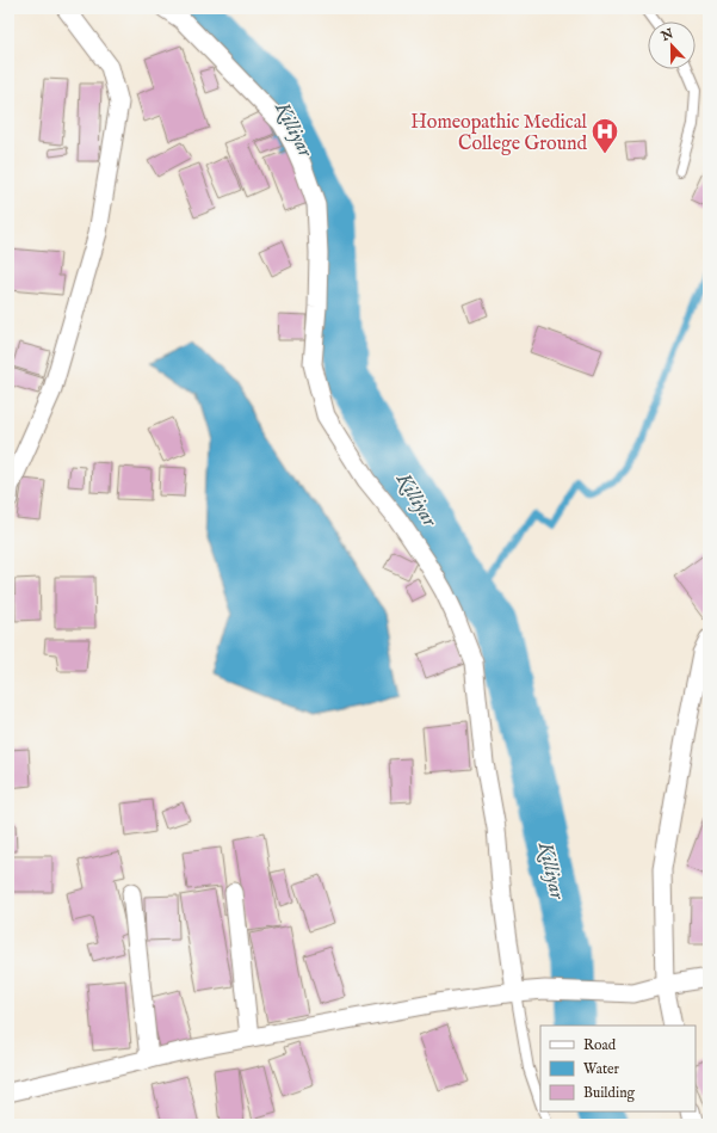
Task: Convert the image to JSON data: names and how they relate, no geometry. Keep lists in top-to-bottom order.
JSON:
{
  "water": ["Killiyar"],
  "places": {
    "hospital": ["Homeopathic Medical College Ground"]
  },
  "legend": ["Road", "Water", "Building"],
  "north": "top"
}
